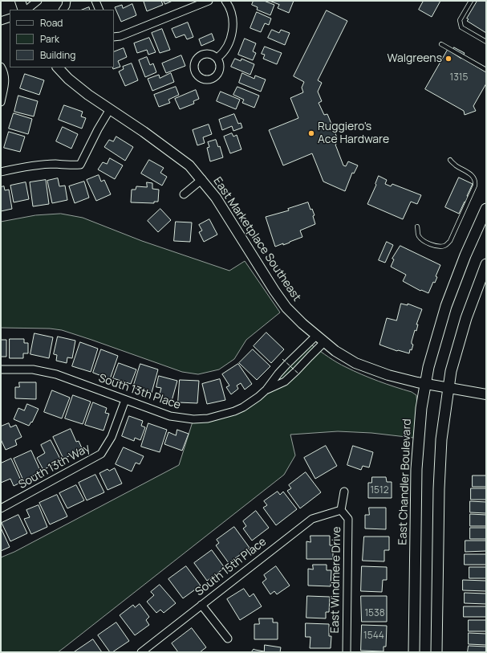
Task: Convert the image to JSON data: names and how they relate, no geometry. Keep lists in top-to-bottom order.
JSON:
{
  "streets": {
    "main road": ["East Chandler Boulevard"],
    "street": [
      "East Marketplace Southeast",
      "South 13th Place",
      "South 13th Way",
      "South 15th Place",
      "East Windmere Drive"
    ]
  },
  "crossings": [
    ["East Marketplace Southeast", "South 13th Place"],
    ["East Marketplace Southeast", "East Chandler Boulevard"],
    ["South 13th Place", "South 13th Way"],
    ["South 15th Place", "East Windmere Drive"]
  ],
  "places": ["Walgreens", "Ruggiero's Ace Hardware"],
  "house_numbers": [
    "1315",
    "1512",
    "1538",
    "1544"
  ],
  "legend": ["Road", "Park", "Building"]
}
